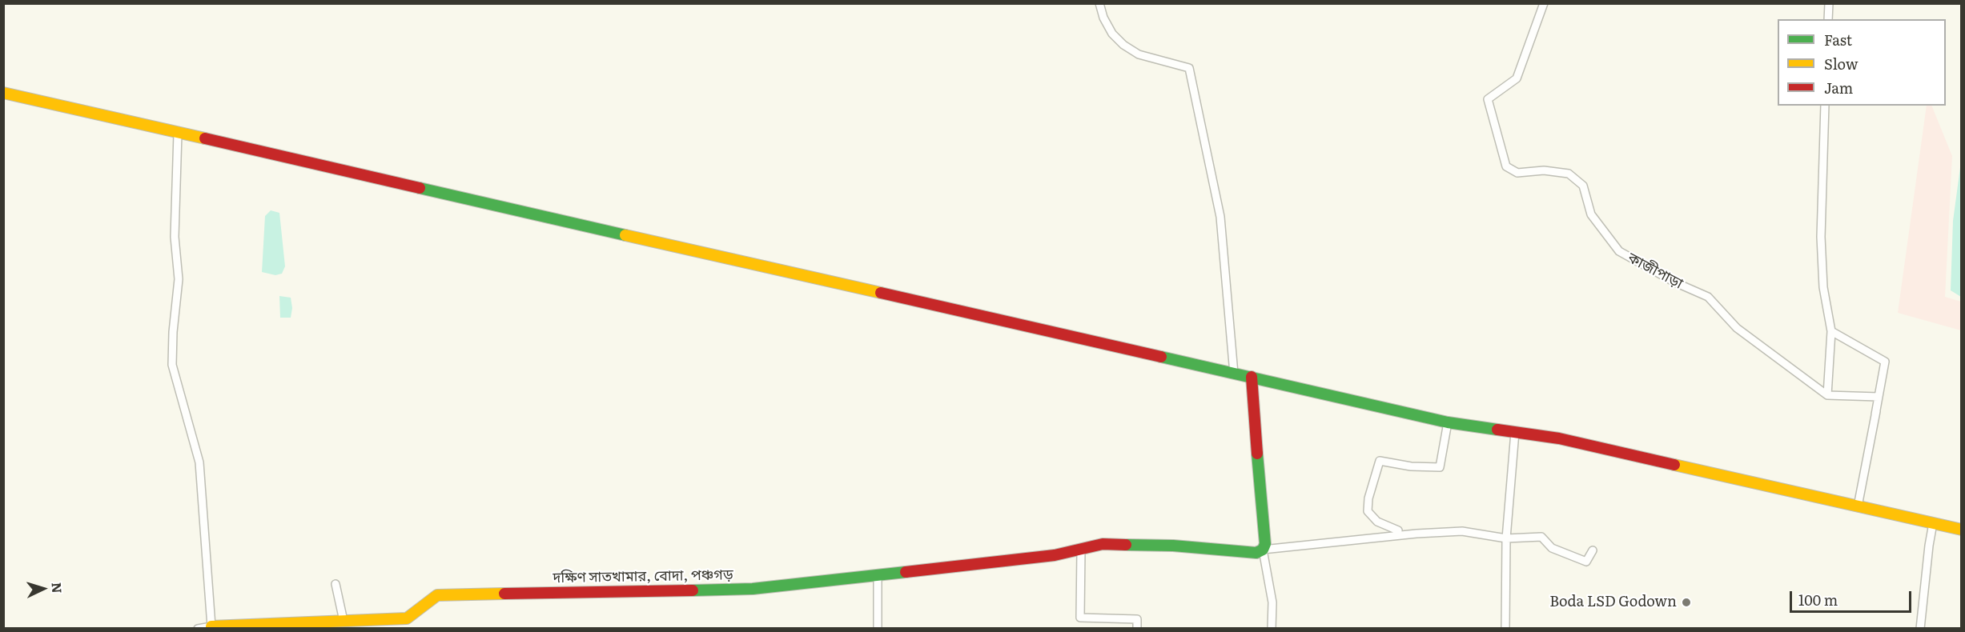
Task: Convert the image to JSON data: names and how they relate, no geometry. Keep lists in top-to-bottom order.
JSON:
{
  "streets": {
    "main road": ["দক্ষিণ সাতখামার, বোদা, পঞ্চগড়"],
    "street": ["কাজীপাড়া"]
  },
  "places": ["Boda LSD Godown"],
  "legend": ["Fast", "Slow", "Jam"],
  "scale_bar": "100 m",
  "north": "right"
}
